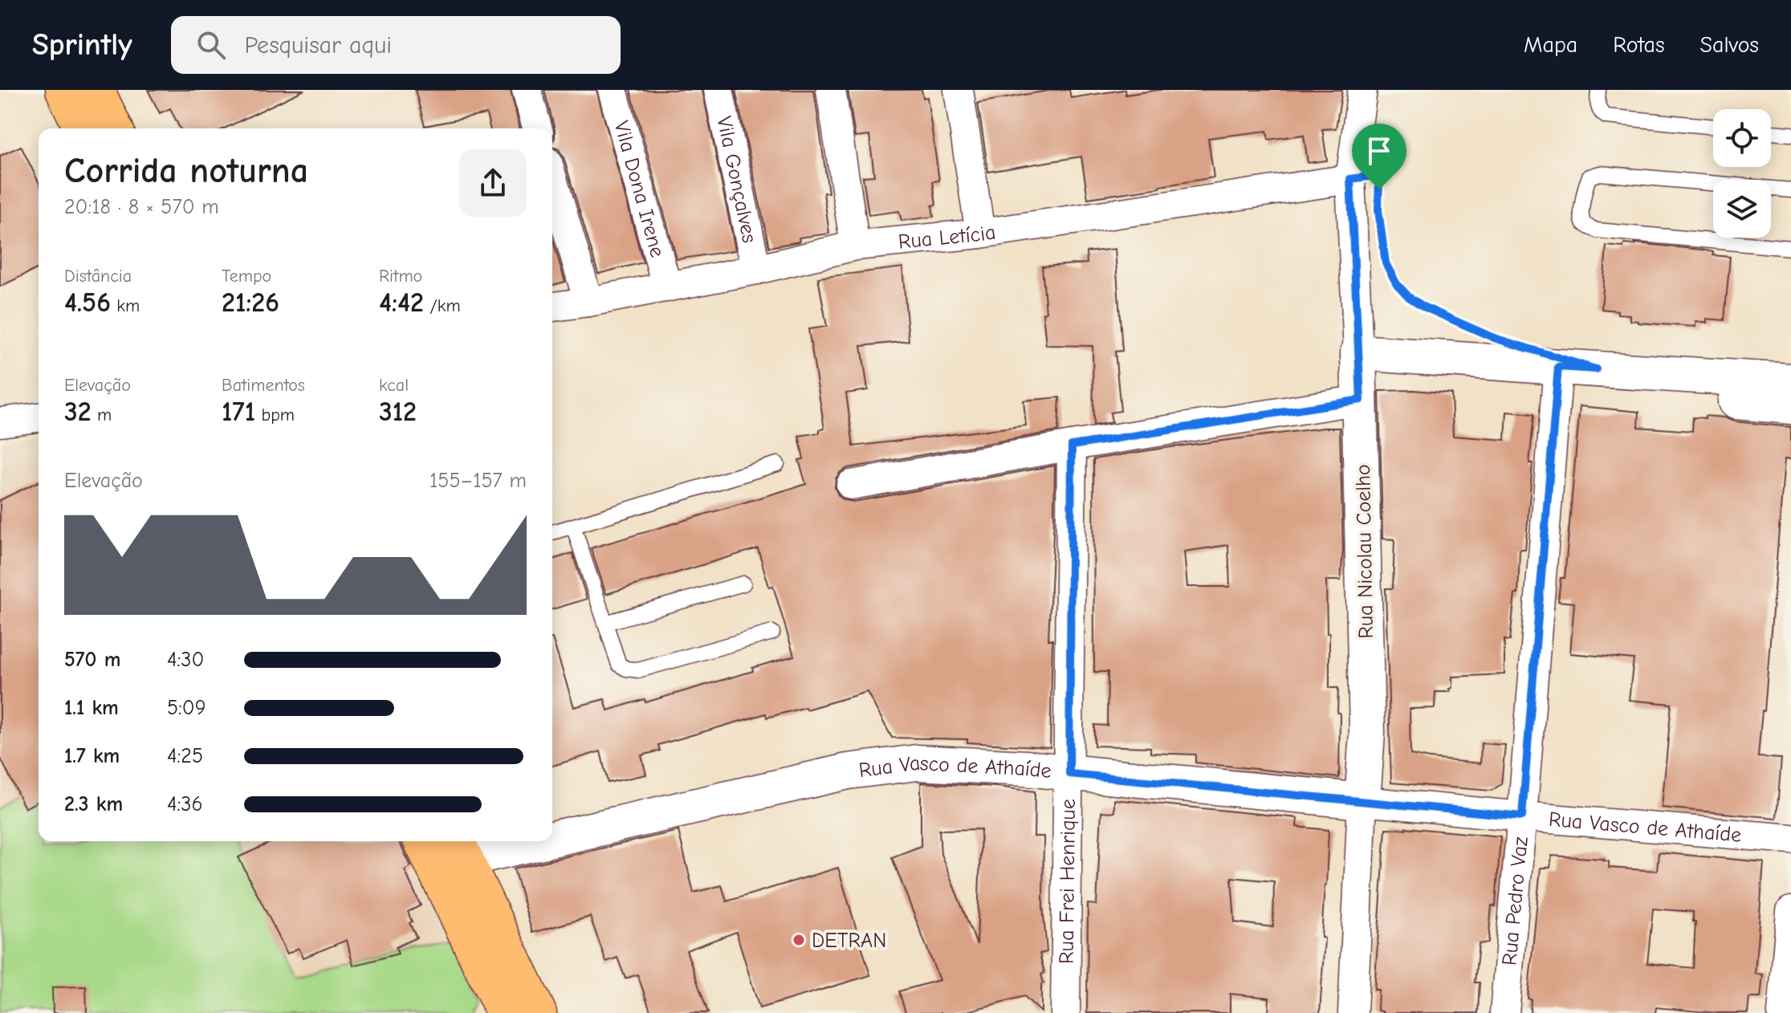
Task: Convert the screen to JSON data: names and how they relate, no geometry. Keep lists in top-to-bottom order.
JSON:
{
  "streets": {
    "street": [
      "Vila Gonçalves",
      "Vila Dona Irene",
      "Rua Letícia",
      "Rua Nicolau Coelho",
      "Rua Vasco de Athaíde",
      "Rua Frei Henrique",
      "Rua Pedro Vaz"
    ]
  },
  "crossings": [
    ["Vila Gonçalves", "Rua Letícia"],
    ["Vila Dona Irene", "Rua Letícia"],
    ["Rua Letícia", "Rua Nicolau Coelho"],
    ["Rua Nicolau Coelho", "Rua Vasco de Athaíde"],
    ["Rua Vasco de Athaíde", "Rua Frei Henrique"],
    ["Rua Vasco de Athaíde", "Rua Pedro Vaz"]
  ],
  "places": ["DETRAN"],
  "page": {
    "header": "Sprintly",
    "search": "Pesquisar aqui",
    "nav": ["Mapa", "Rotas", "Salvos"],
    "heading": ["Corrida noturna", "20:18 · 8 × 570 m"],
    "stats": [
      ["Distância", "4.56 km"],
      ["Tempo", "21:26"],
      ["Ritmo", "4:42 /km"],
      ["Elevação", "32 m"],
      ["Batimentos", "171 bpm"],
      ["kcal", "312"]
    ],
    "chart": ["Elevação", "155–157 m"],
    "list": [
      {
        "name": "570 m",
        "note": "4:30"
      },
      {
        "name": "1.1 km",
        "note": "5:09"
      },
      {
        "name": "1.7 km",
        "note": "4:25"
      },
      {
        "name": "2.3 km",
        "note": "4:36"
      }
    ]
  }
}
